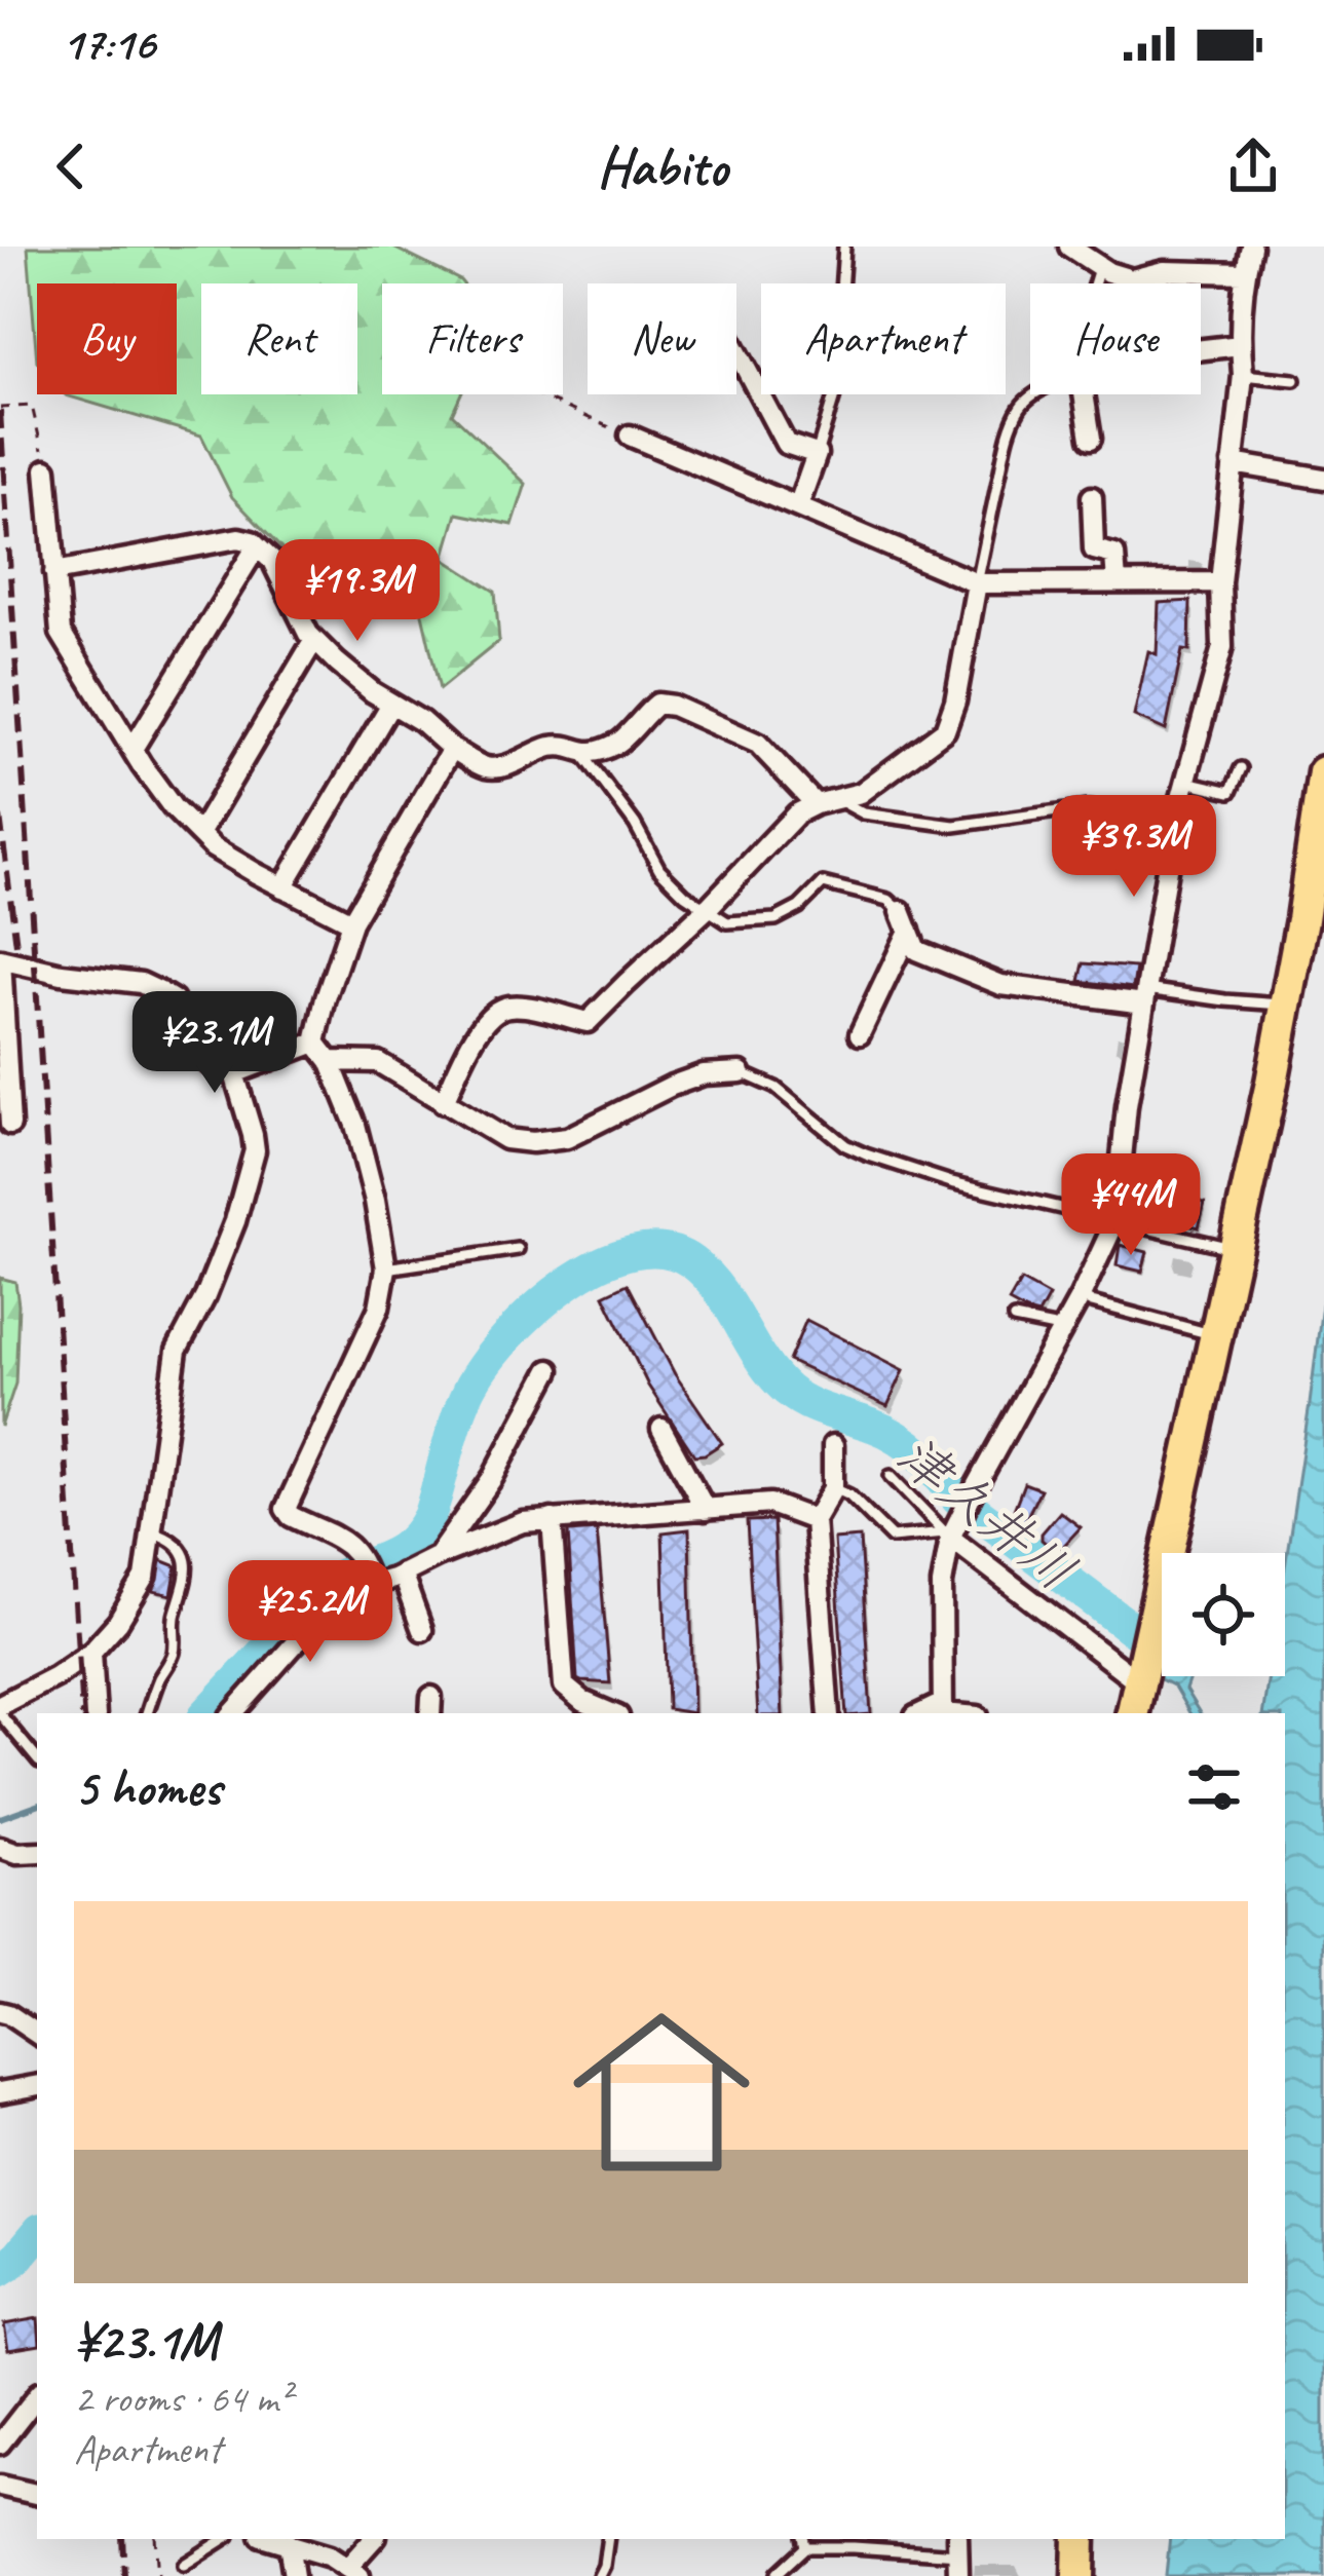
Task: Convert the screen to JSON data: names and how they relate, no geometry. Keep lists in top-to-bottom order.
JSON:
{
  "water": ["津久井川"],
  "page": {
    "status": "17:16",
    "header": "Habito",
    "chip": [
      "Buy",
      "Rent",
      "Filters",
      "New",
      "Apartment",
      "House"
    ],
    "price": [
      "¥19.3M",
      "¥39.3M",
      "¥23.1M",
      "¥44M",
      "¥25.2M"
    ],
    "heading": "5 homes",
    "list": [
      {
        "name": "¥23.1M",
        "note": "2 rooms · 64 m² · Apartment"
      }
    ]
  }
}
